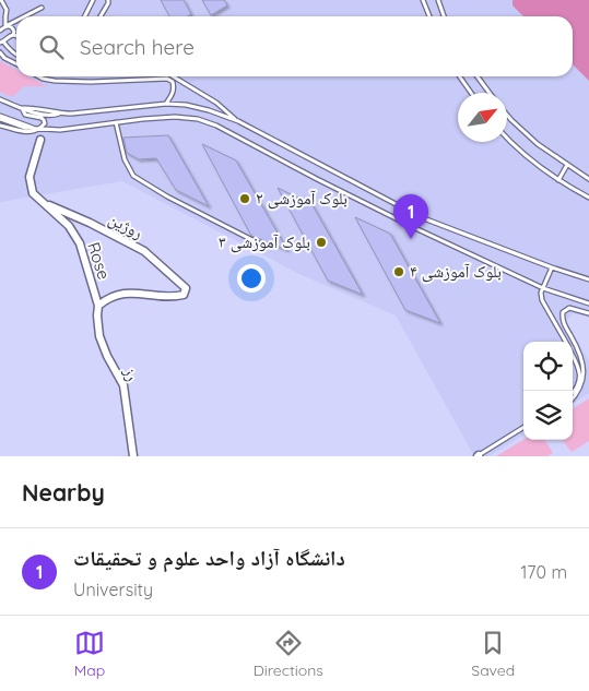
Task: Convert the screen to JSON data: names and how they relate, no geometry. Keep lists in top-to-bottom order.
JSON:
{
  "streets": {
    "street": ["روژین", "Rose", "رز"]
  },
  "crossings": [
    ["روژین", "Rose"],
    ["روژین", "رز"],
    ["Rose", "رز"]
  ],
  "places": ["بلوک آموزشی ۲", "بلوک آموزشی ۳", "بلوک آموزشی ۴"],
  "north": "top right",
  "page": {
    "search": "Search here",
    "pins": "1",
    "heading": "Nearby",
    "list": [
      {
        "mark": "1",
        "name": "دانشگاه آزاد واحد علوم و تحقیقات",
        "note": "University",
        "value": "170 m"
      }
    ],
    "nav": ["Map", "Directions", "Saved"]
  }
}
